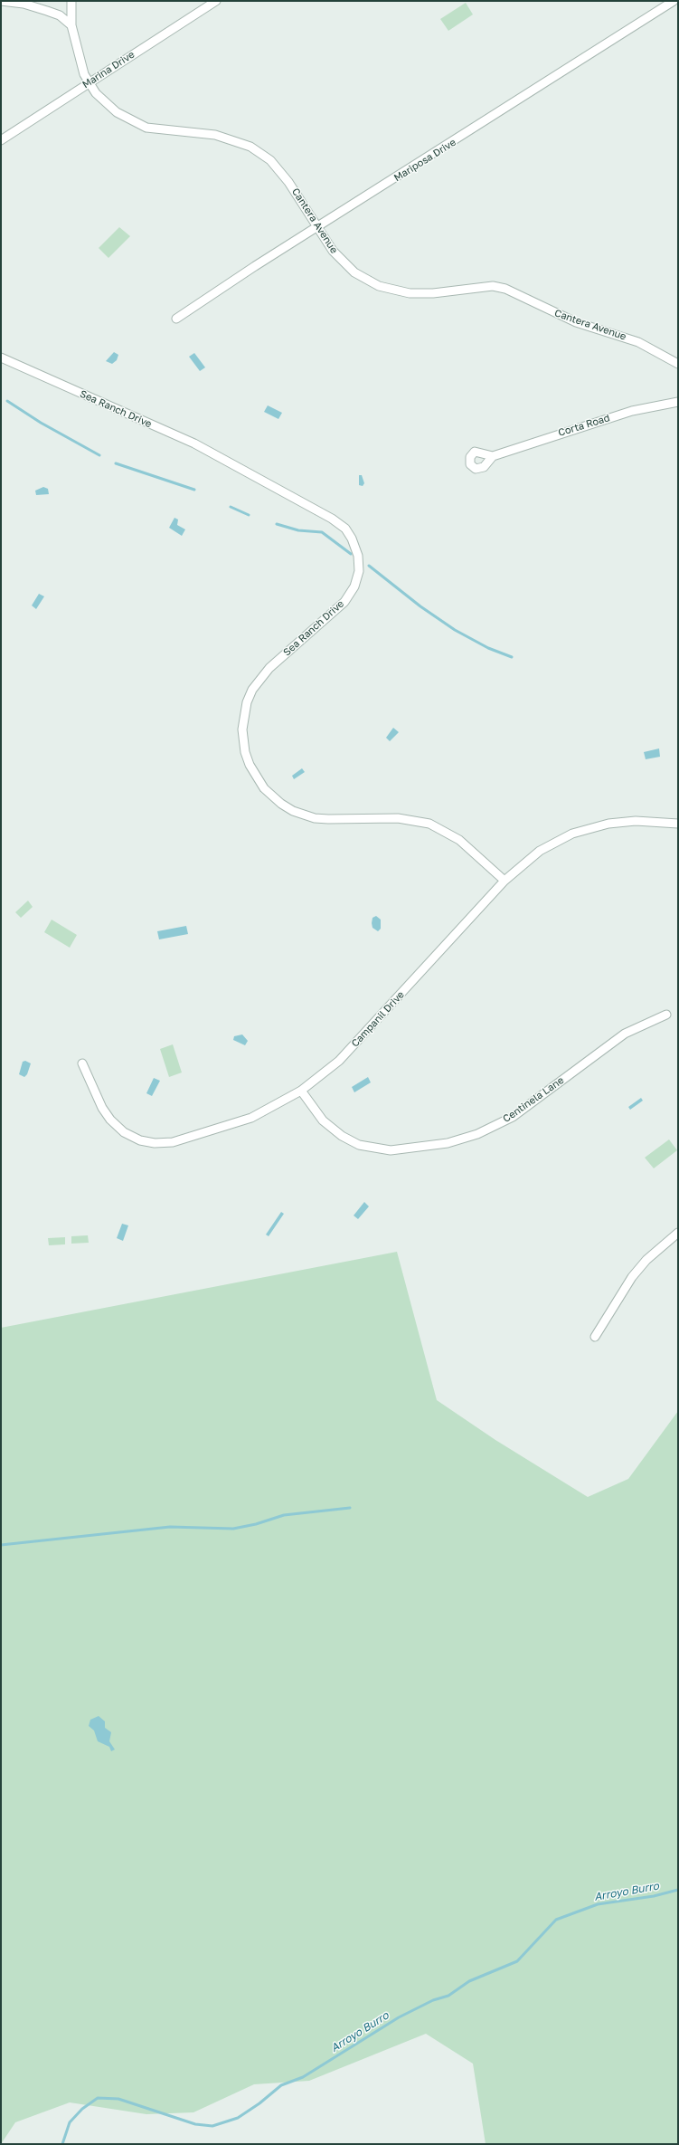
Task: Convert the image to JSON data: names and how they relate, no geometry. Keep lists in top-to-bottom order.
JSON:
{
  "streets": {
    "street": [
      "Marina Drive",
      "Mariposa Drive",
      "Cantera Avenue",
      "Sea Ranch Drive",
      "Corta Road",
      "Campanil Drive",
      "Centinela Lane"
    ]
  },
  "crossings": [
    ["Marina Drive", "Cantera Avenue"],
    ["Mariposa Drive", "Cantera Avenue"],
    ["Sea Ranch Drive", "Campanil Drive"],
    ["Campanil Drive", "Centinela Lane"]
  ],
  "water": ["Arroyo Burro"]
}
